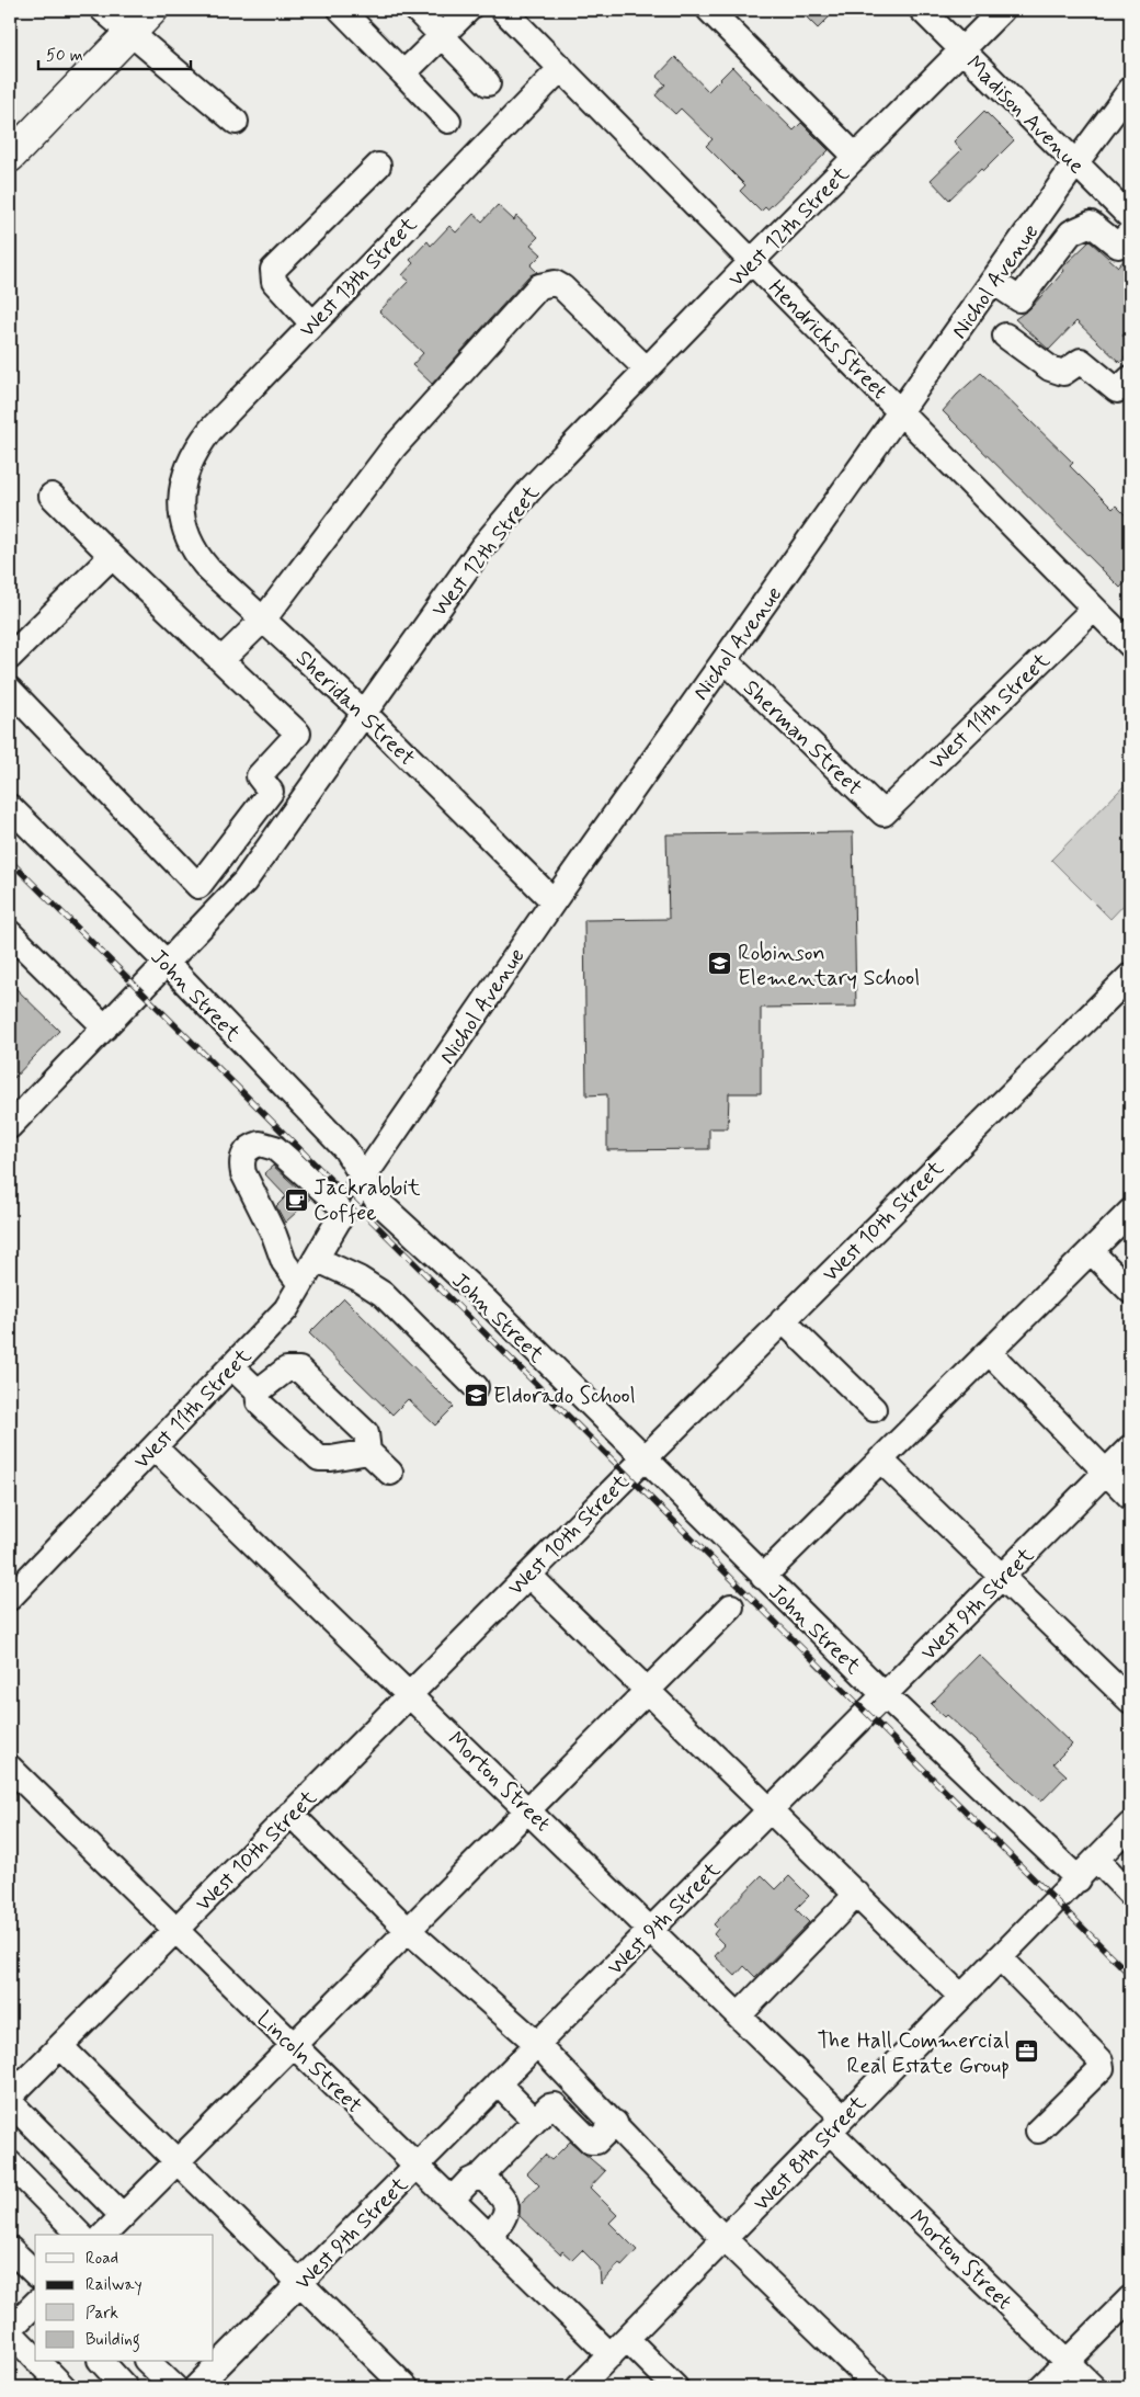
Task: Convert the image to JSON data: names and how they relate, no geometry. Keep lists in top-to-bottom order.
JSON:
{
  "streets": {
    "street": [
      "Madison Avenue",
      "West 12th Street",
      "West 13th Street",
      "Nichol Avenue",
      "Hendricks Street",
      "Sheridan Street",
      "West 11th Street",
      "Sherman Street",
      "John Street",
      "West 10th Street",
      "West 9th Street",
      "Morton Street",
      "Lincoln Street",
      "West 8th Street"
    ]
  },
  "crossings": [
    ["Madison Avenue", "West 12th Street"],
    ["Madison Avenue", "Nichol Avenue"],
    ["West 12th Street", "Hendricks Street"],
    ["West 12th Street", "Sheridan Street"],
    ["West 12th Street", "John Street"],
    ["West 13th Street", "Hendricks Street"],
    ["West 13th Street", "Sheridan Street"],
    ["Nichol Avenue", "Hendricks Street"],
    ["Nichol Avenue", "Sheridan Street"],
    ["Nichol Avenue", "West 11th Street"],
    ["Nichol Avenue", "Sherman Street"],
    ["Nichol Avenue", "John Street"],
    ["Hendricks Street", "West 11th Street"],
    ["West 11th Street", "Sherman Street"],
    ["West 11th Street", "John Street"],
    ["West 11th Street", "Morton Street"],
    ["John Street", "West 10th Street"],
    ["John Street", "West 9th Street"],
    ["John Street", "West 8th Street"],
    ["West 10th Street", "Morton Street"],
    ["West 10th Street", "Lincoln Street"],
    ["West 9th Street", "Morton Street"],
    ["West 9th Street", "Lincoln Street"],
    ["Morton Street", "West 8th Street"],
    ["Lincoln Street", "West 8th Street"]
  ],
  "places": {
    "school or university": ["Robinson Elementary School", "Eldorado School"],
    "cafe": ["Jackrabbit Coffee"],
    "office": ["The Hall Commercial Real Estate Group"]
  },
  "legend": [
    "Road",
    "Railway",
    "Park",
    "Building"
  ],
  "scale_bar": "50 m"
}
